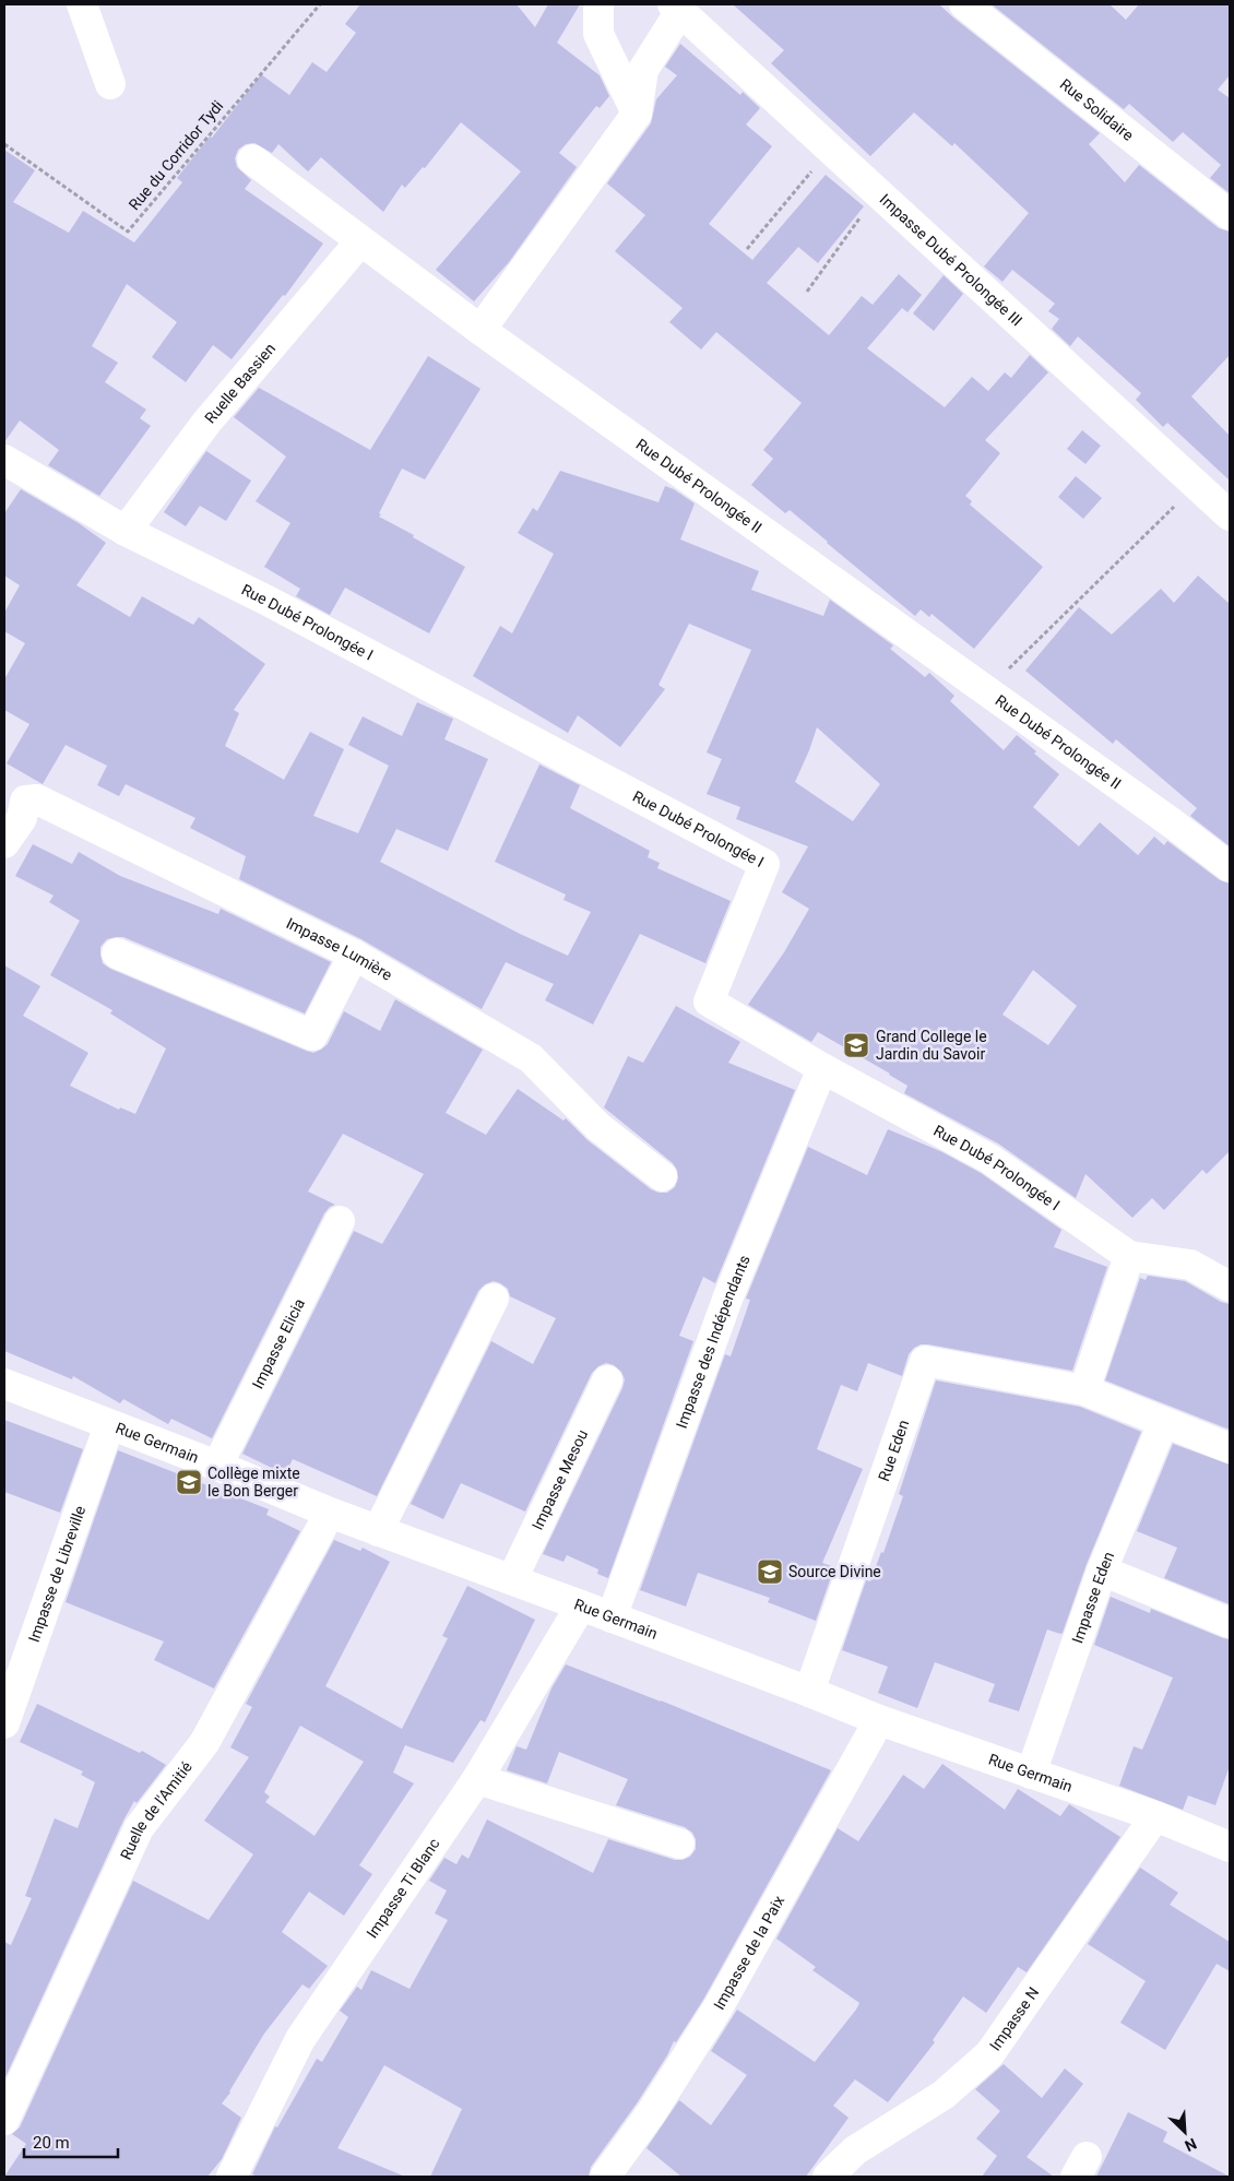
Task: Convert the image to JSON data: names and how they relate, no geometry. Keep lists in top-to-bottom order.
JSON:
{
  "streets": {
    "street": [
      "Rue Solidaire",
      "Impasse Dubé Prolongée III",
      "Ruelle Bassien",
      "Rue Dubé Prolongée II",
      "Rue Dubé Prolongée I",
      "Impasse Lumière",
      "Impasse des Indépendants",
      "Impasse Elicia",
      "Rue Germain",
      "Rue Eden",
      "Impasse Mesou",
      "Impasse de Libreville",
      "Impasse Eden",
      "Ruelle de l'Amitié",
      "Impasse Ti Blanc",
      "Impasse de la Paix",
      "Impasse N"
    ],
    "path": ["Rue du Corridor Tydi"]
  },
  "crossings": [
    ["Ruelle Bassien", "Rue Dubé Prolongée II"],
    ["Ruelle Bassien", "Rue Dubé Prolongée I"],
    ["Rue Dubé Prolongée I", "Impasse des Indépendants"],
    ["Impasse des Indépendants", "Rue Germain"],
    ["Impasse Elicia", "Rue Germain"],
    ["Rue Germain", "Rue Eden"],
    ["Rue Germain", "Impasse Mesou"],
    ["Rue Germain", "Impasse de Libreville"],
    ["Rue Germain", "Impasse Eden"],
    ["Rue Germain", "Ruelle de l'Amitié"],
    ["Rue Germain", "Impasse Ti Blanc"],
    ["Rue Germain", "Impasse de la Paix"],
    ["Rue Germain", "Impasse N"]
  ],
  "places": {
    "school or university": ["Grand College le Jardin du Savoir", "Collège mixte le Bon Berger", "Source Divine"]
  },
  "scale_bar": "20 m",
  "north": "bottom right"
}
